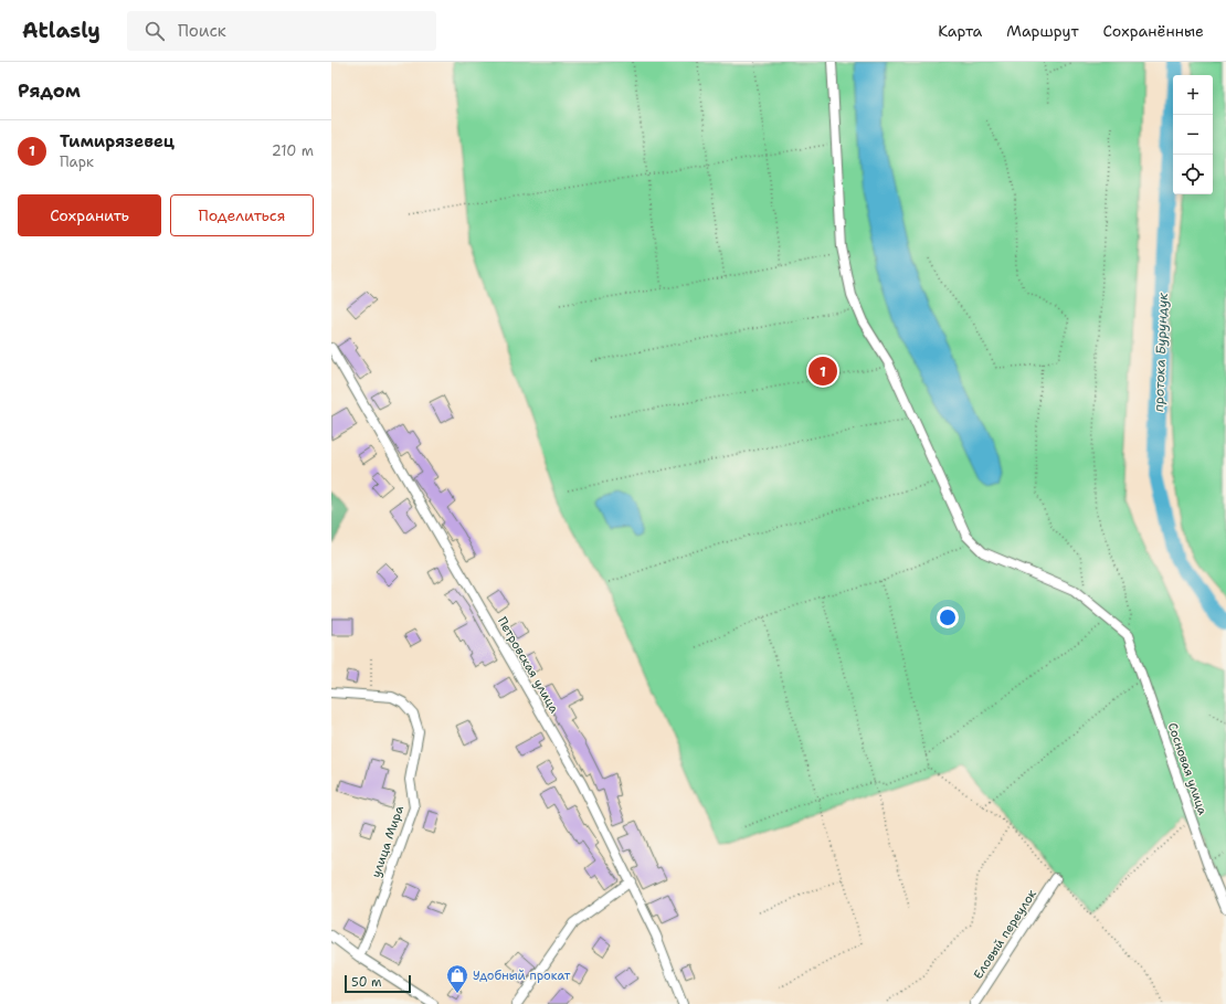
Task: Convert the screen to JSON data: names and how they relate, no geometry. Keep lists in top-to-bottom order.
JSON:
{
  "streets": {
    "street": [
      "Петровская улица",
      "Сосновая улица",
      "улица Мира",
      "Еловый переулок"
    ]
  },
  "water": ["протока Бурундук"],
  "places": {
    "shop": ["Удобный прокат"]
  },
  "scale_bar": "50 m",
  "page": {
    "header": "Atlasly",
    "search": "Поиск",
    "nav": ["Карта", "Маршрут", "Сохранённые"],
    "heading": "Рядом",
    "map_buttons": ["+", "−"],
    "list": [
      {
        "mark": "1",
        "name": "Тимирязевец",
        "note": "Парк",
        "value": "210 m"
      }
    ],
    "buttons": ["Сохранить", "Поделиться"],
    "pins": "1",
    "scale": "50 m"
  }
}
